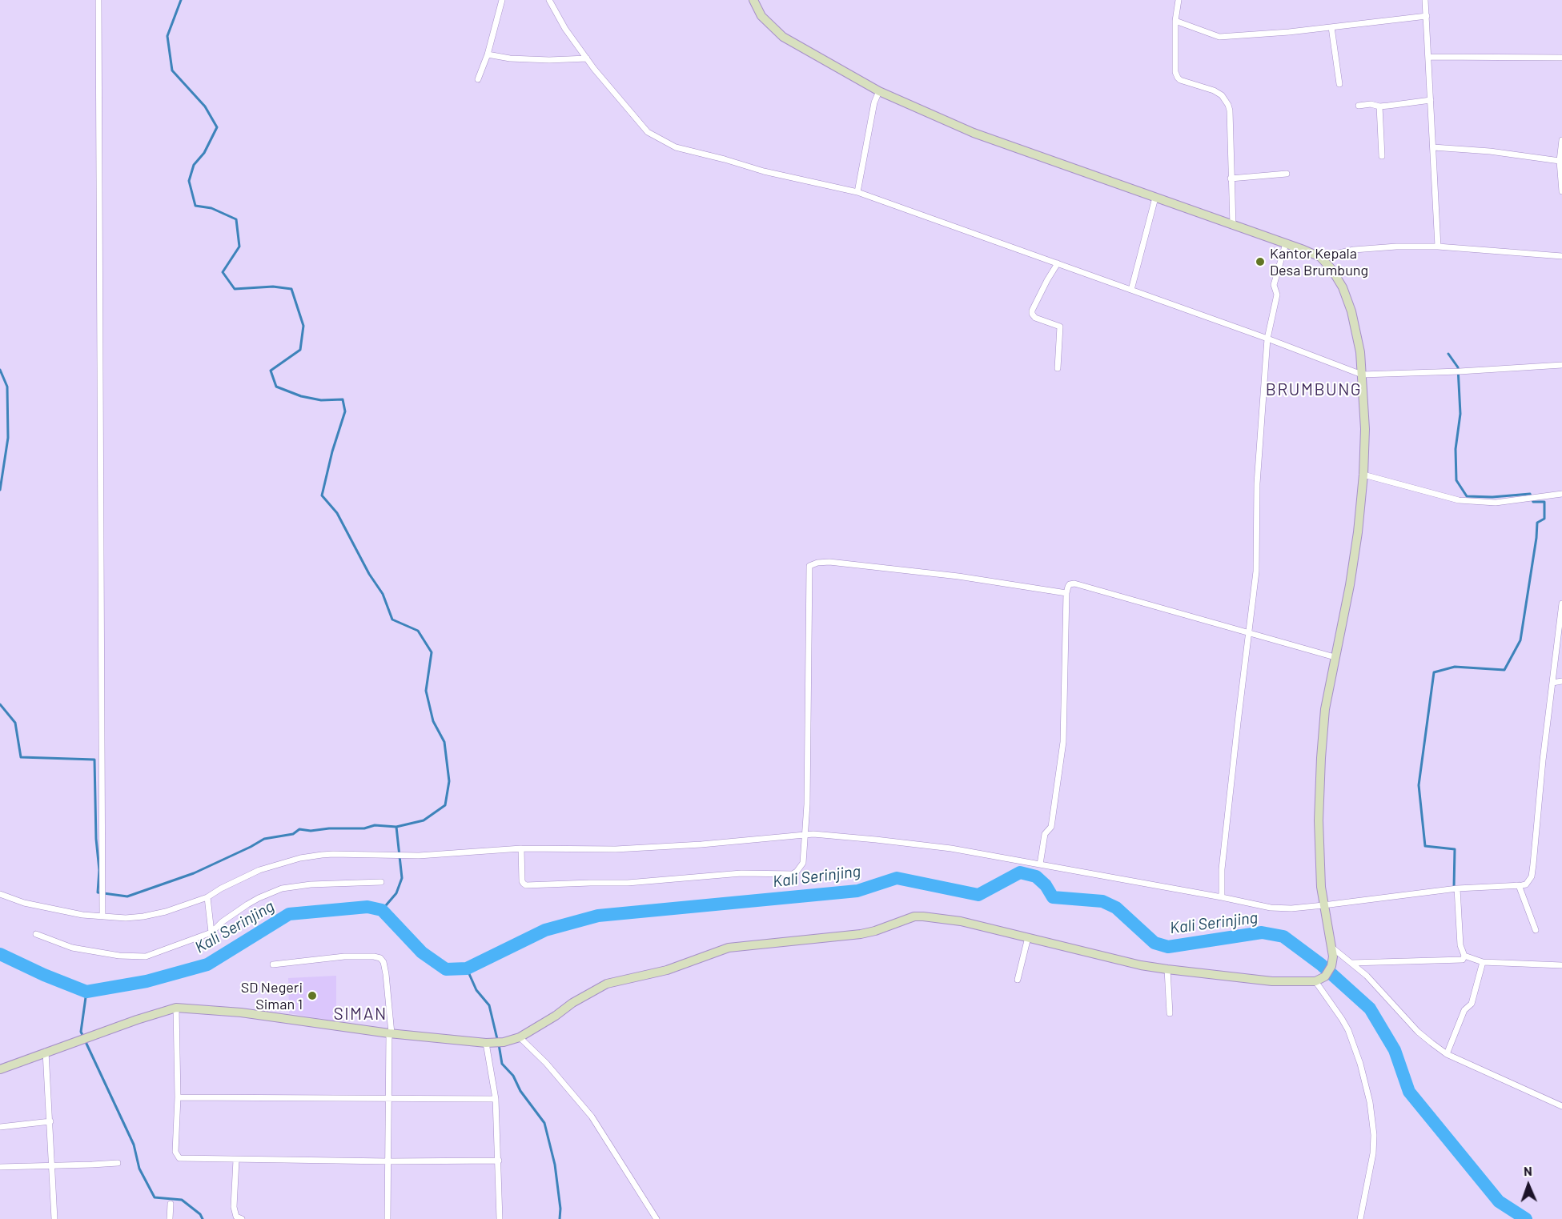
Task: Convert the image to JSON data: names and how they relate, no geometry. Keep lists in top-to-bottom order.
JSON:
{
  "districts": ["BRUMBUNG", "SIMAN"],
  "water": ["Kali Serinjing"],
  "places": ["Kantor Kepala Desa Brumbung", "SD Negeri Siman 1"],
  "north": "top"
}
